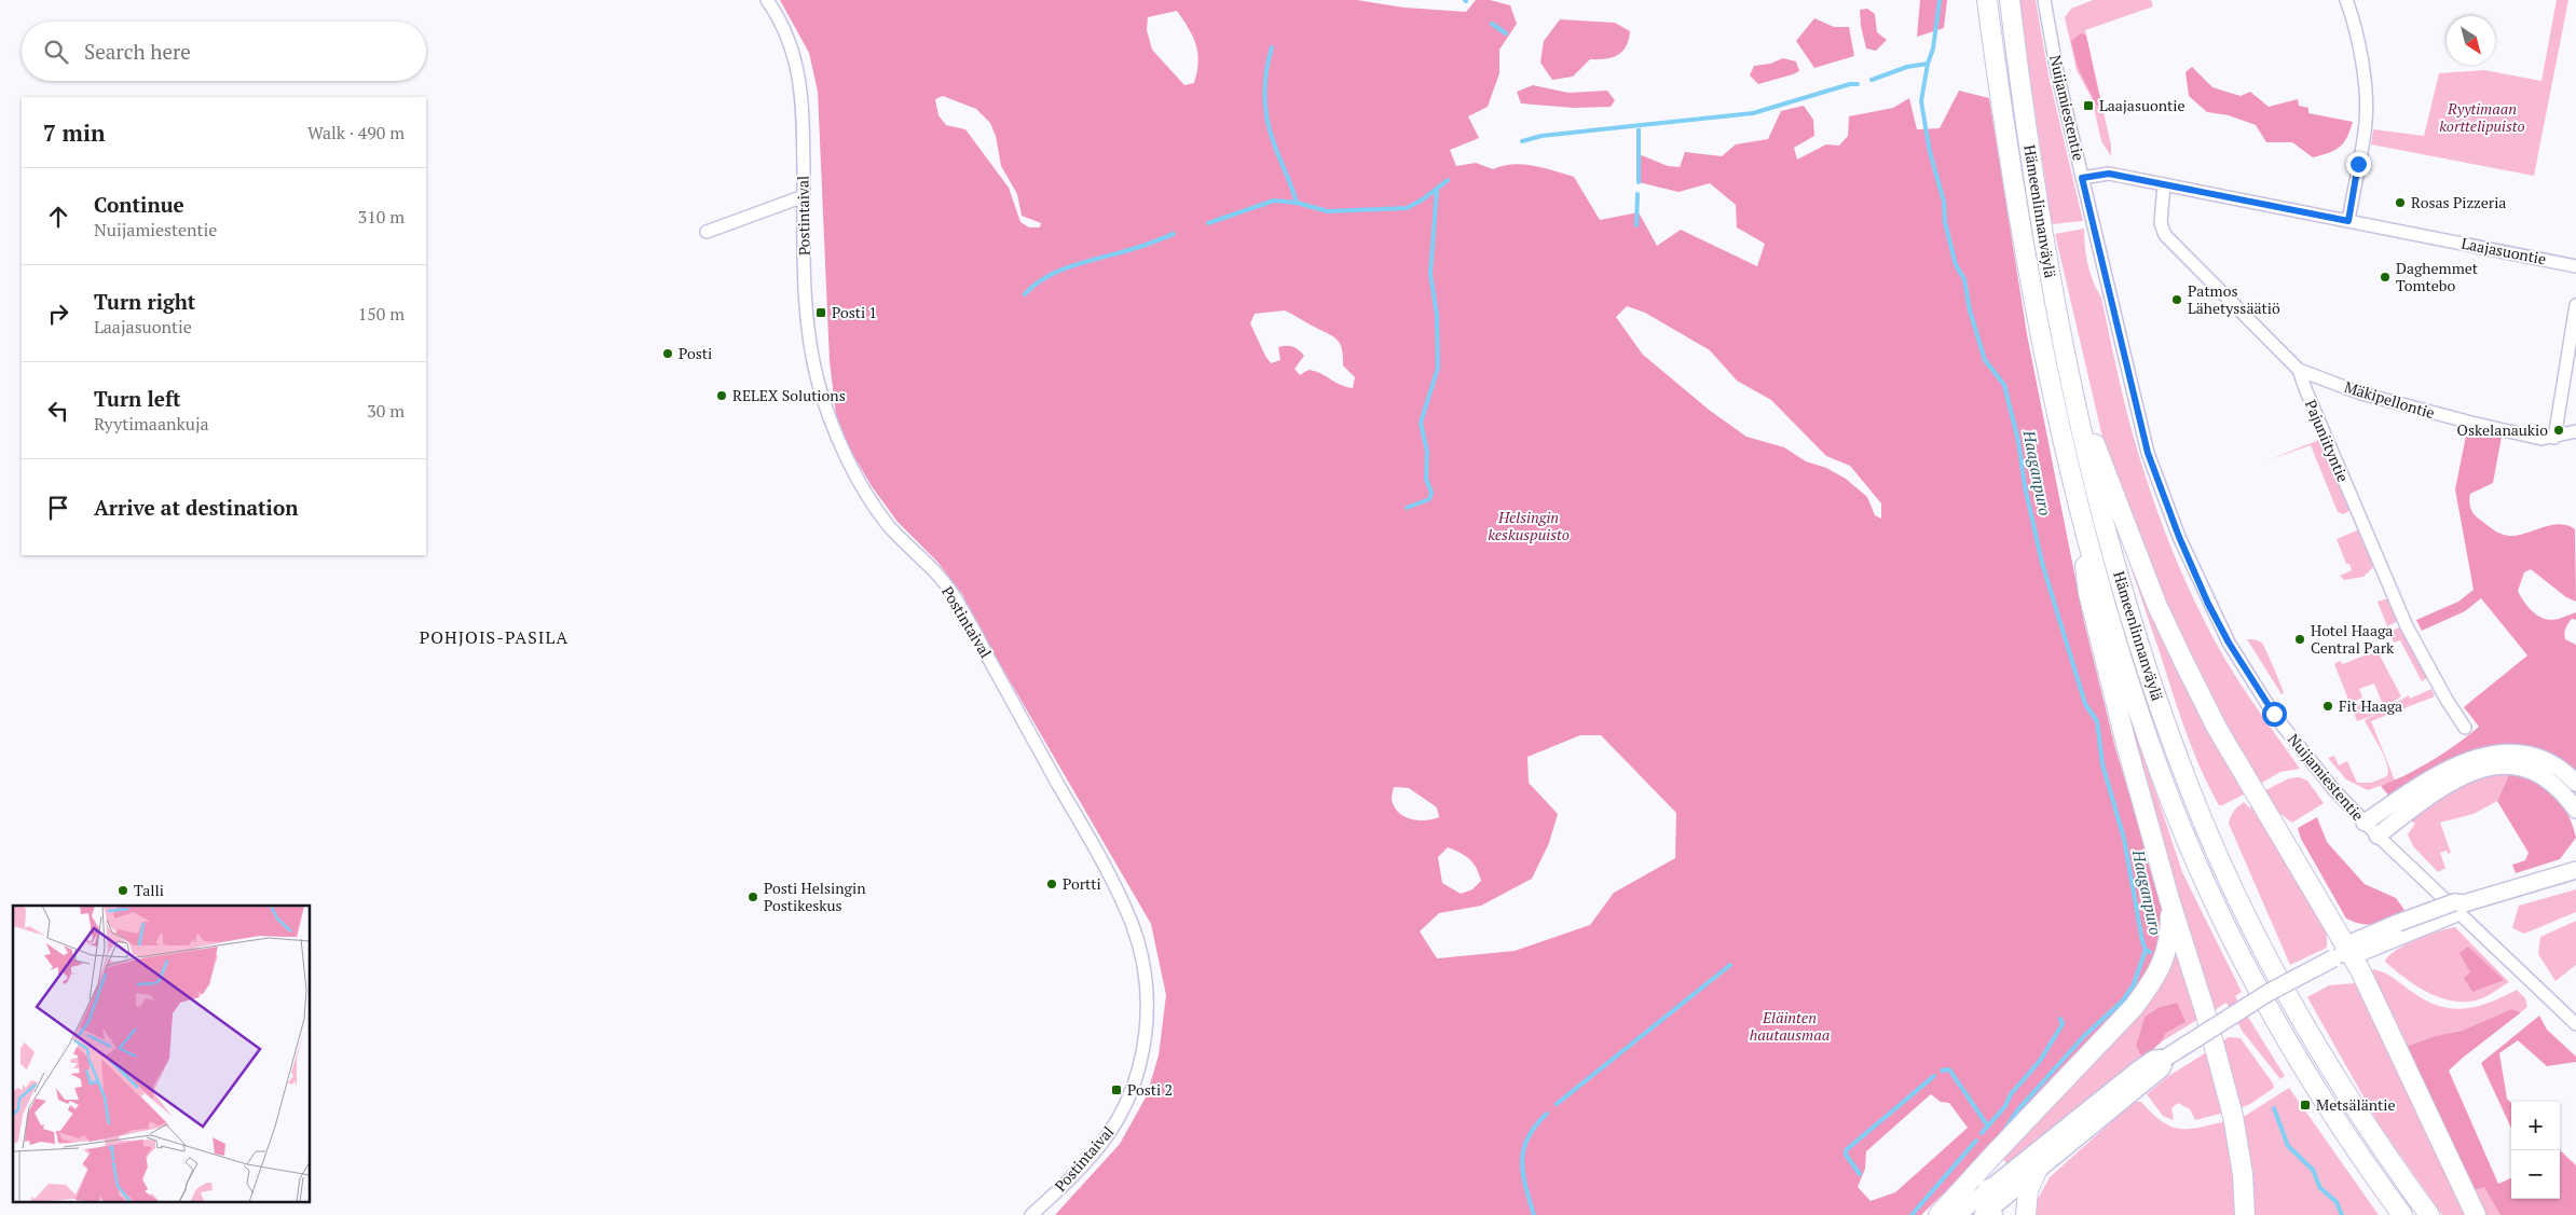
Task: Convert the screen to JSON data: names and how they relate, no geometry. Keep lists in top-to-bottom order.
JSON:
{
  "streets": {
    "highway": ["Hämeenlinnanväylä"],
    "street": [
      "Nuijamiestentie",
      "Postintaival",
      "Laajasuontie",
      "Mäkipellontie",
      "Pajuniityntie"
    ]
  },
  "crossings": [
    ["Nuijamiestentie", "Laajasuontie"],
    ["Laajasuontie", "Pajuniityntie"],
    ["Mäkipellontie", "Pajuniityntie"]
  ],
  "districts": ["POHJOIS-PASILA"],
  "water": ["Haaganpuro"],
  "parks": ["Ryytimaan korttelipuisto", "Helsingin keskuspuisto", "Eläinten hautausmaa"],
  "places": {
    "transit": [
      "Laajasuontie",
      "Posti 1",
      "Posti 2",
      "Metsäläntie"
    ],
    "other": [
      "Rosas Pizzeria",
      "Daghemmet Tomtebo",
      "Patmos Lähetyssäätiö",
      "Posti",
      "RELEX Solutions",
      "Oskelanaukio",
      "Hotel Haaga Central Park",
      "Fit Haaga",
      "Portti",
      "Talli",
      "Posti Helsingin Postikeskus"
    ]
  },
  "north": "bottom right",
  "page": {
    "search": "Search here",
    "heading": ["7 min", "Walk · 490 m"],
    "list": [
      ["Continue", "Nuijamiestentie", "310 m"],
      ["Turn right", "Laajasuontie", "150 m"],
      ["Turn left", "Ryytimaankuja", "30 m"],
      "Arrive at destination"
    ],
    "map_buttons": ["+", "−"]
  }
}
